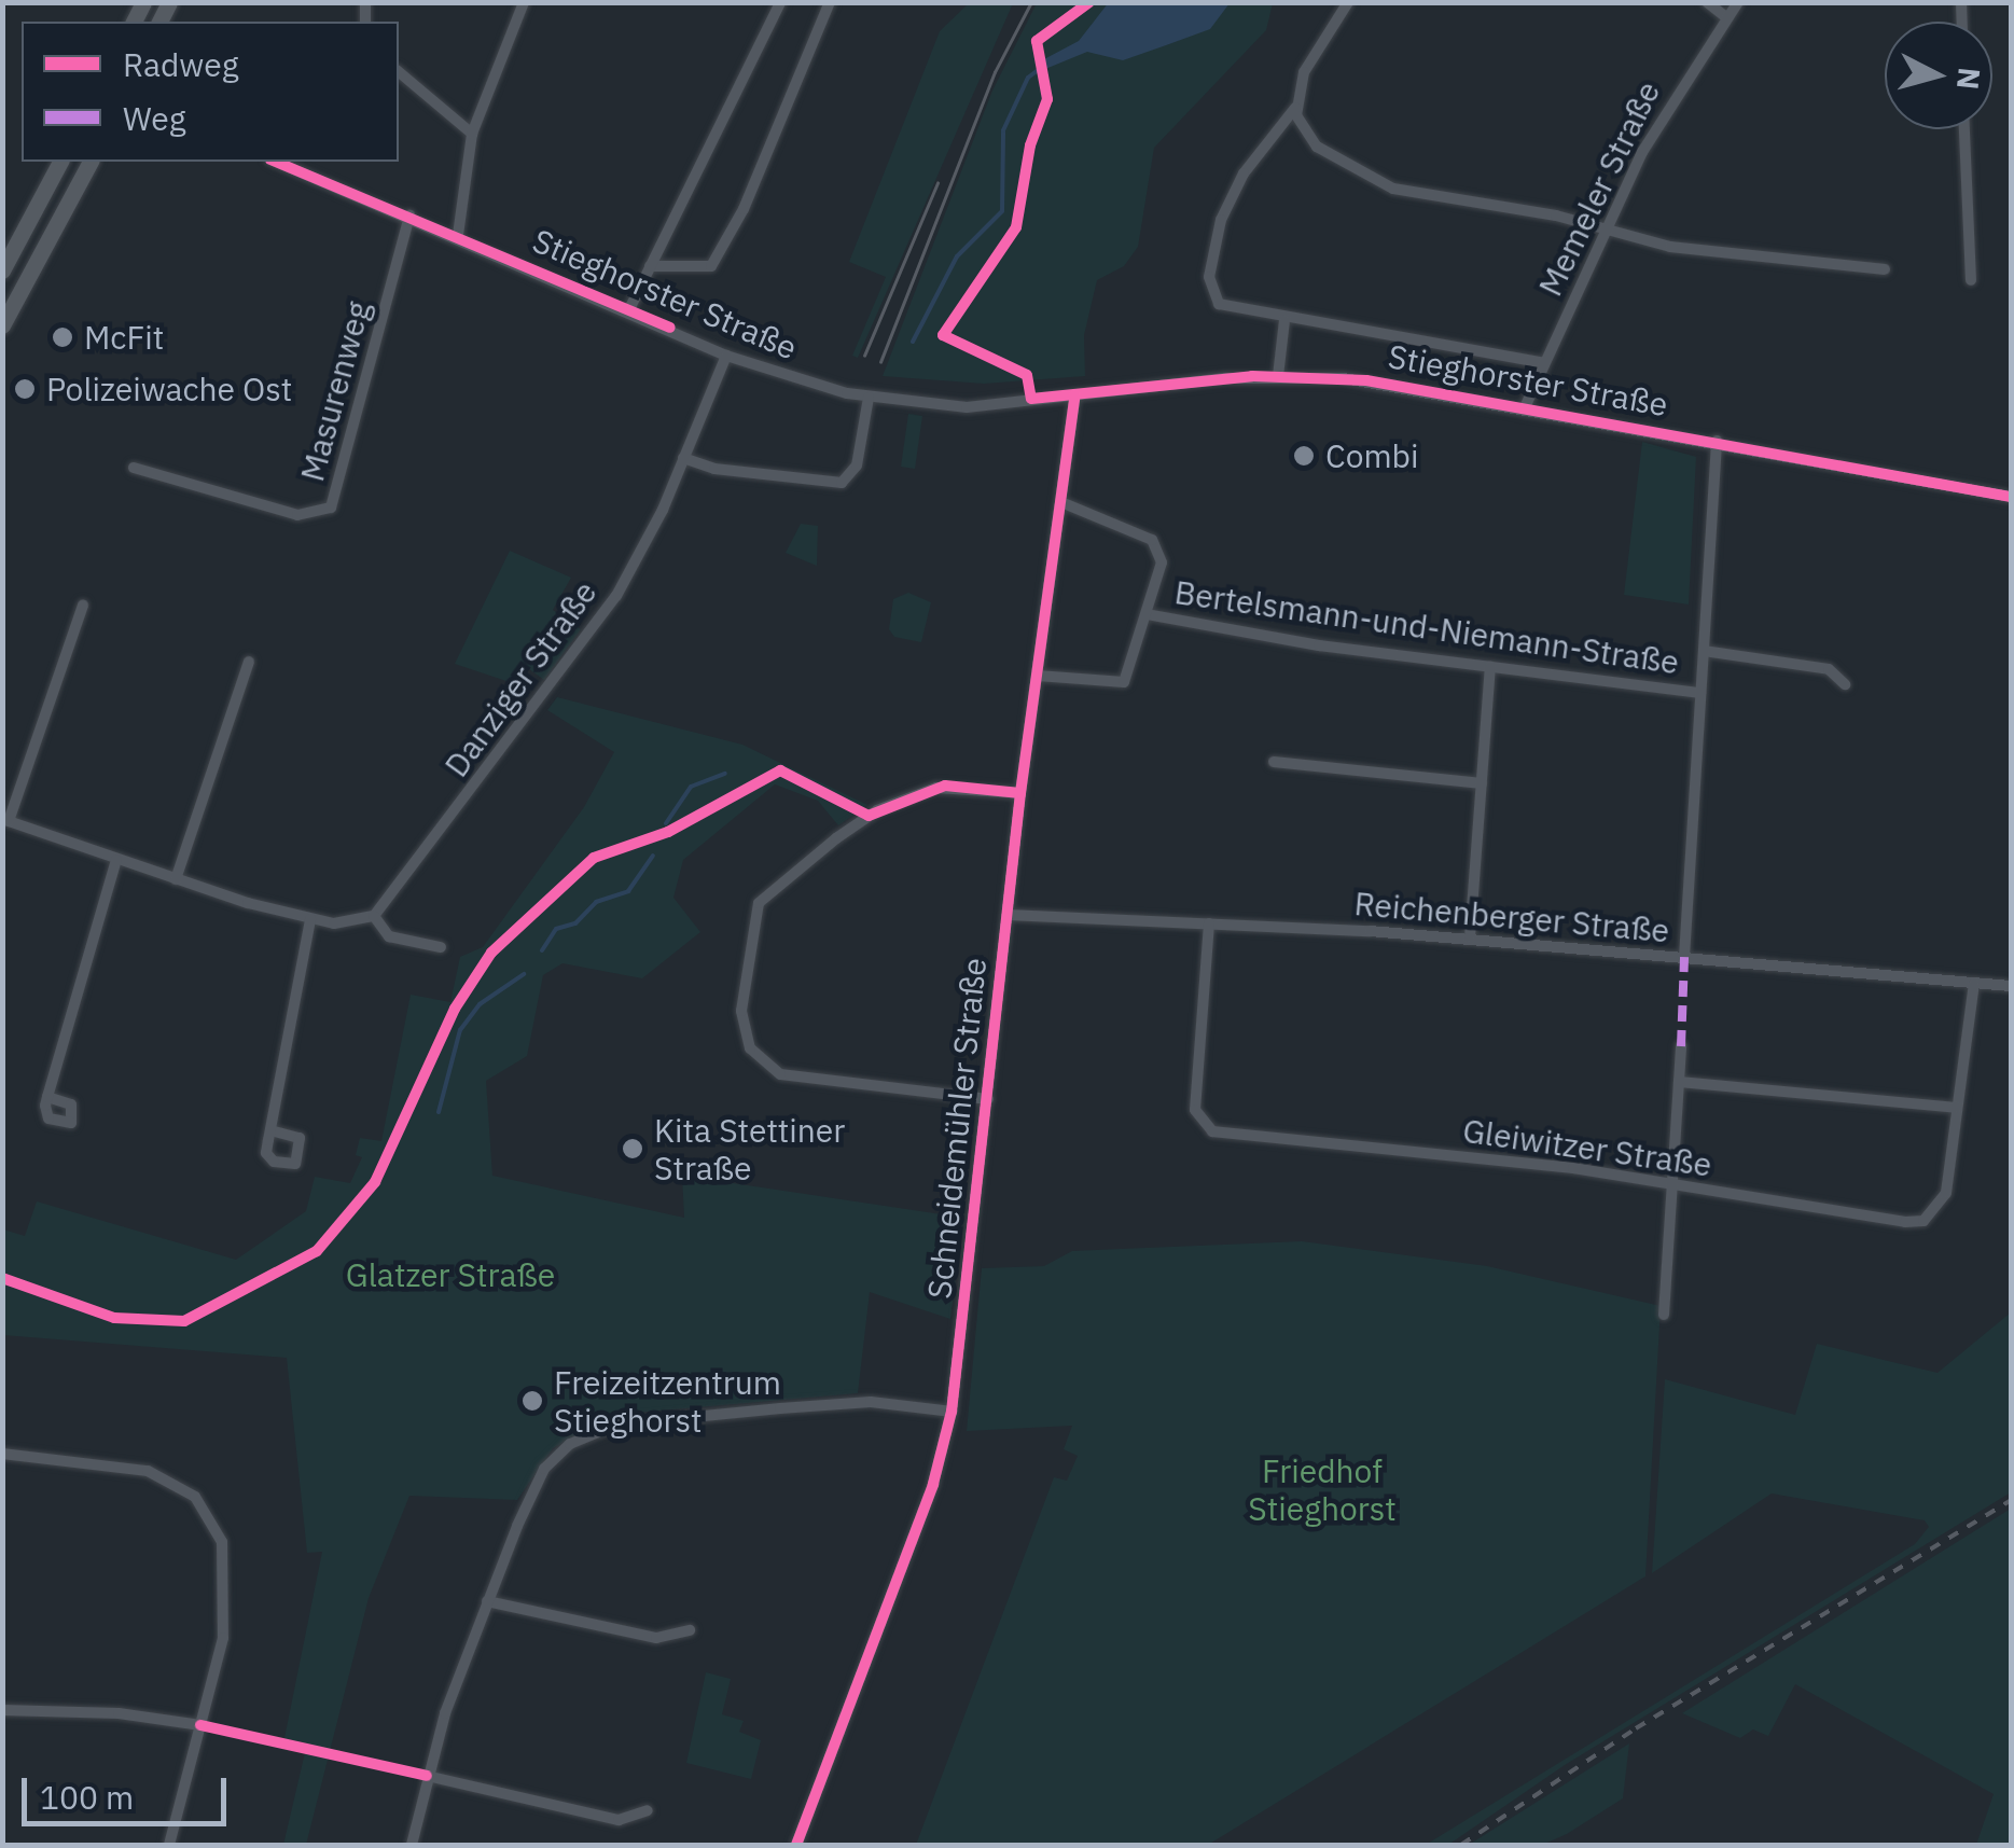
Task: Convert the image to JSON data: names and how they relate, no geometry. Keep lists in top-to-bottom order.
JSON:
{
  "streets": {
    "street": [
      "Memeler Straße",
      "Stieghorster Straße",
      "Masurenweg",
      "Bertelsmann-und-Niemann-Straße",
      "Danziger Straße",
      "Reichenberger Straße",
      "Schneidemühler Straße",
      "Gleiwitzer Straße"
    ]
  },
  "crossings": [
    ["Memeler Straße", "Stieghorster Straße"],
    ["Stieghorster Straße", "Masurenweg"],
    ["Stieghorster Straße", "Danziger Straße"],
    ["Stieghorster Straße", "Schneidemühler Straße"],
    ["Reichenberger Straße", "Schneidemühler Straße"],
    ["Reichenberger Straße", "Gleiwitzer Straße"]
  ],
  "parks": ["Glatzer Straße", "Friedhof Stieghorst"],
  "places": [
    "McFit",
    "Polizeiwache Ost",
    "Combi",
    "Kita Stettiner Straße",
    "Freizeitzentrum Stieghorst"
  ],
  "legend": ["Radweg", "Weg"],
  "scale_bar": "100 m",
  "north": "right"
}
